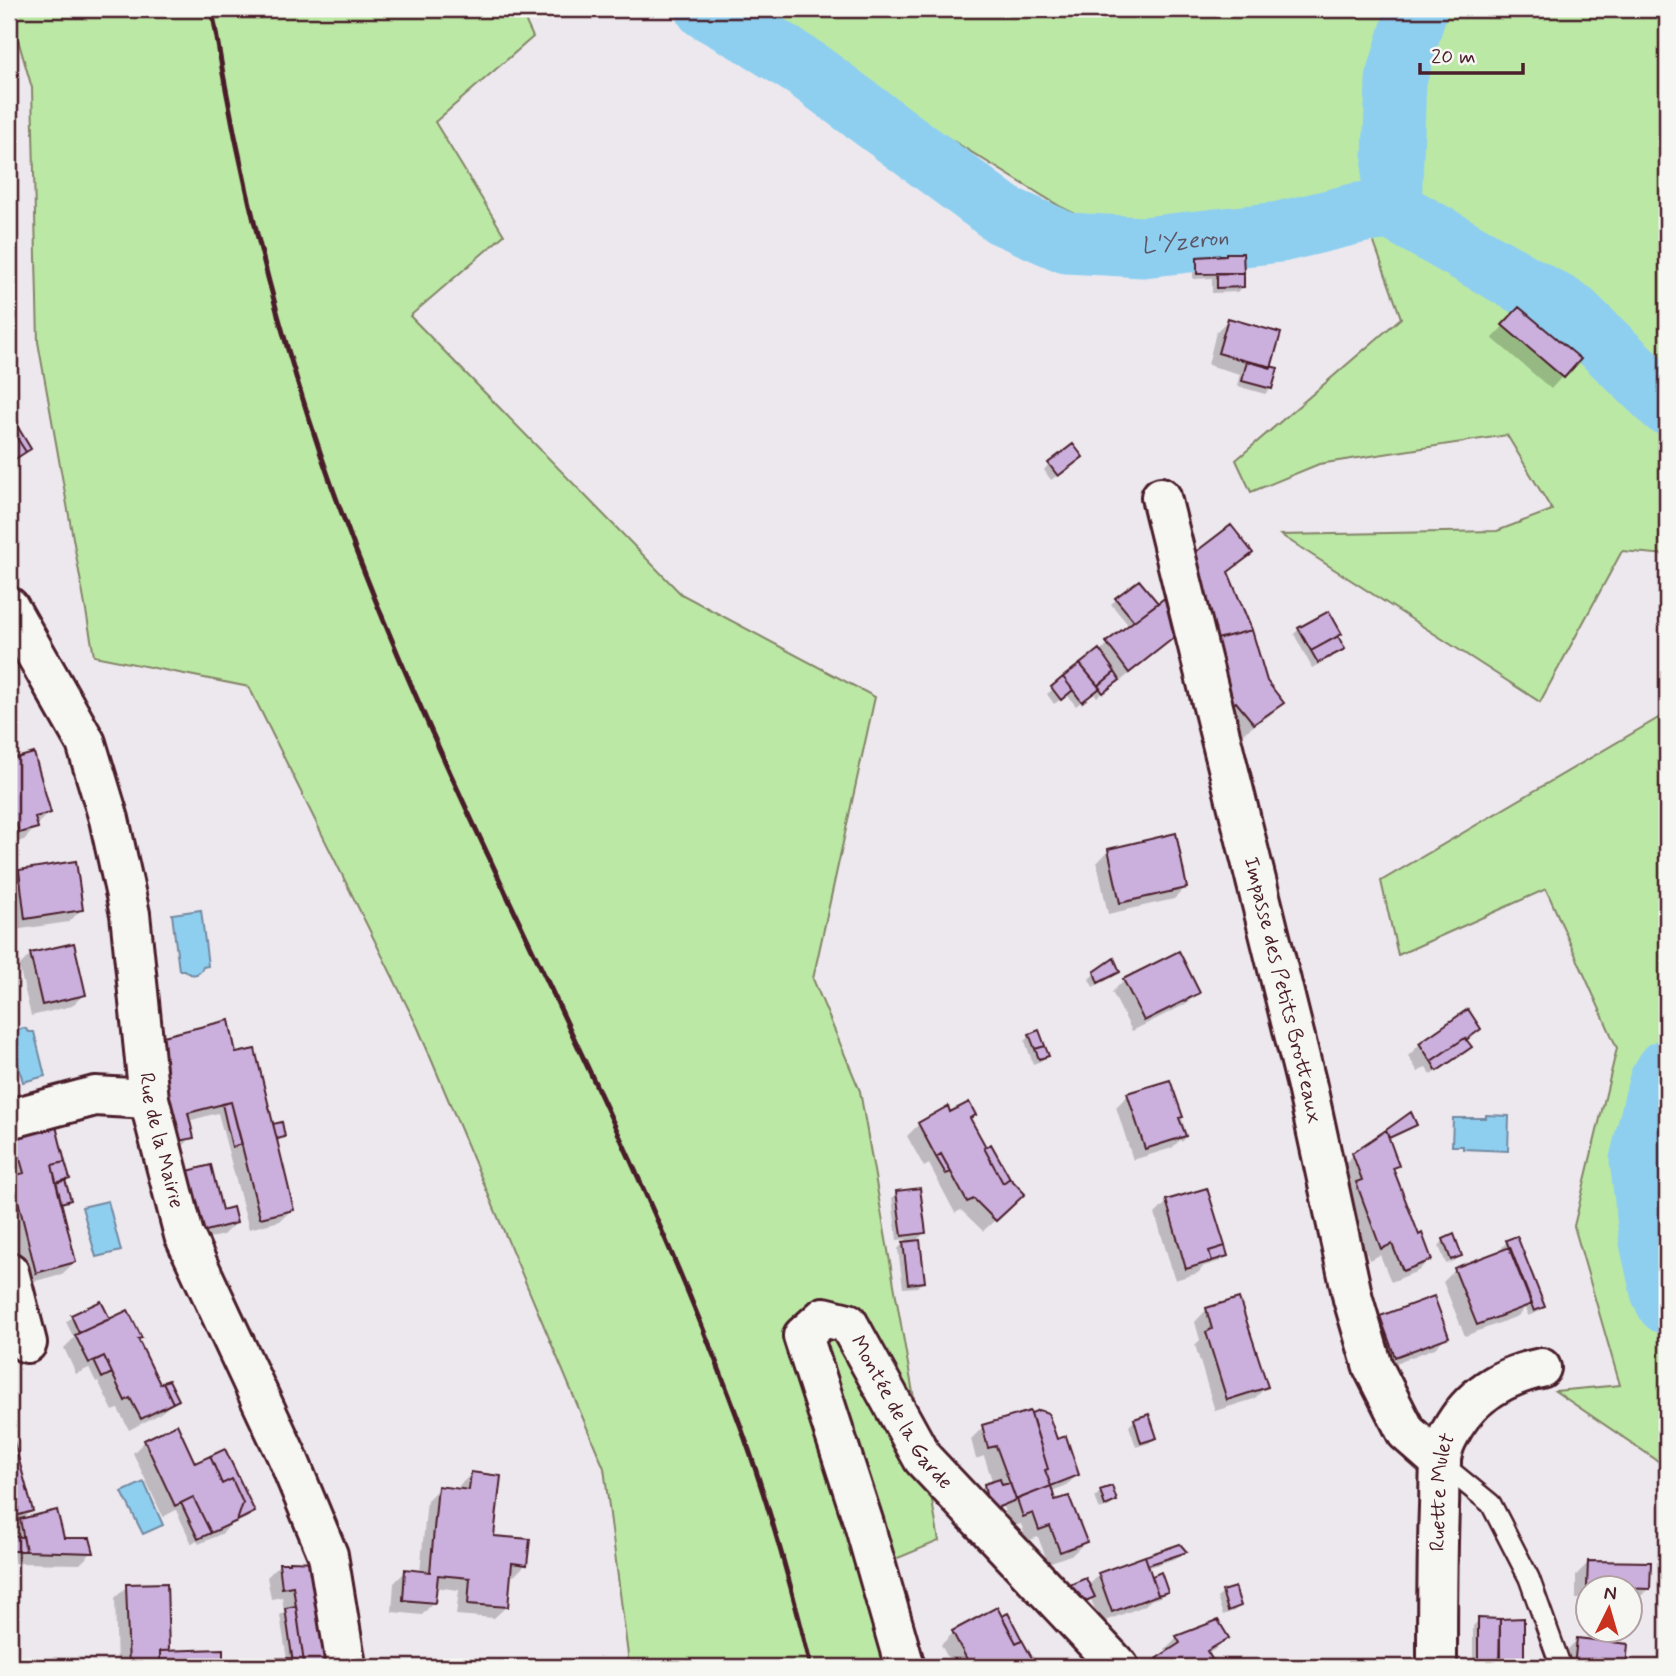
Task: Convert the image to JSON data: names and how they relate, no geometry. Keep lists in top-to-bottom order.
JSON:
{
  "streets": {
    "street": [
      "Impasse des Petits Brotteaux",
      "Rue de la Mairie",
      "Montée de la Garde",
      "Ruette Mulet"
    ]
  },
  "crossings": [
    ["Impasse des Petits Brotteaux", "Ruette Mulet"]
  ],
  "water": ["L'Yzeron"],
  "scale_bar": "20 m",
  "north": "top"
}
